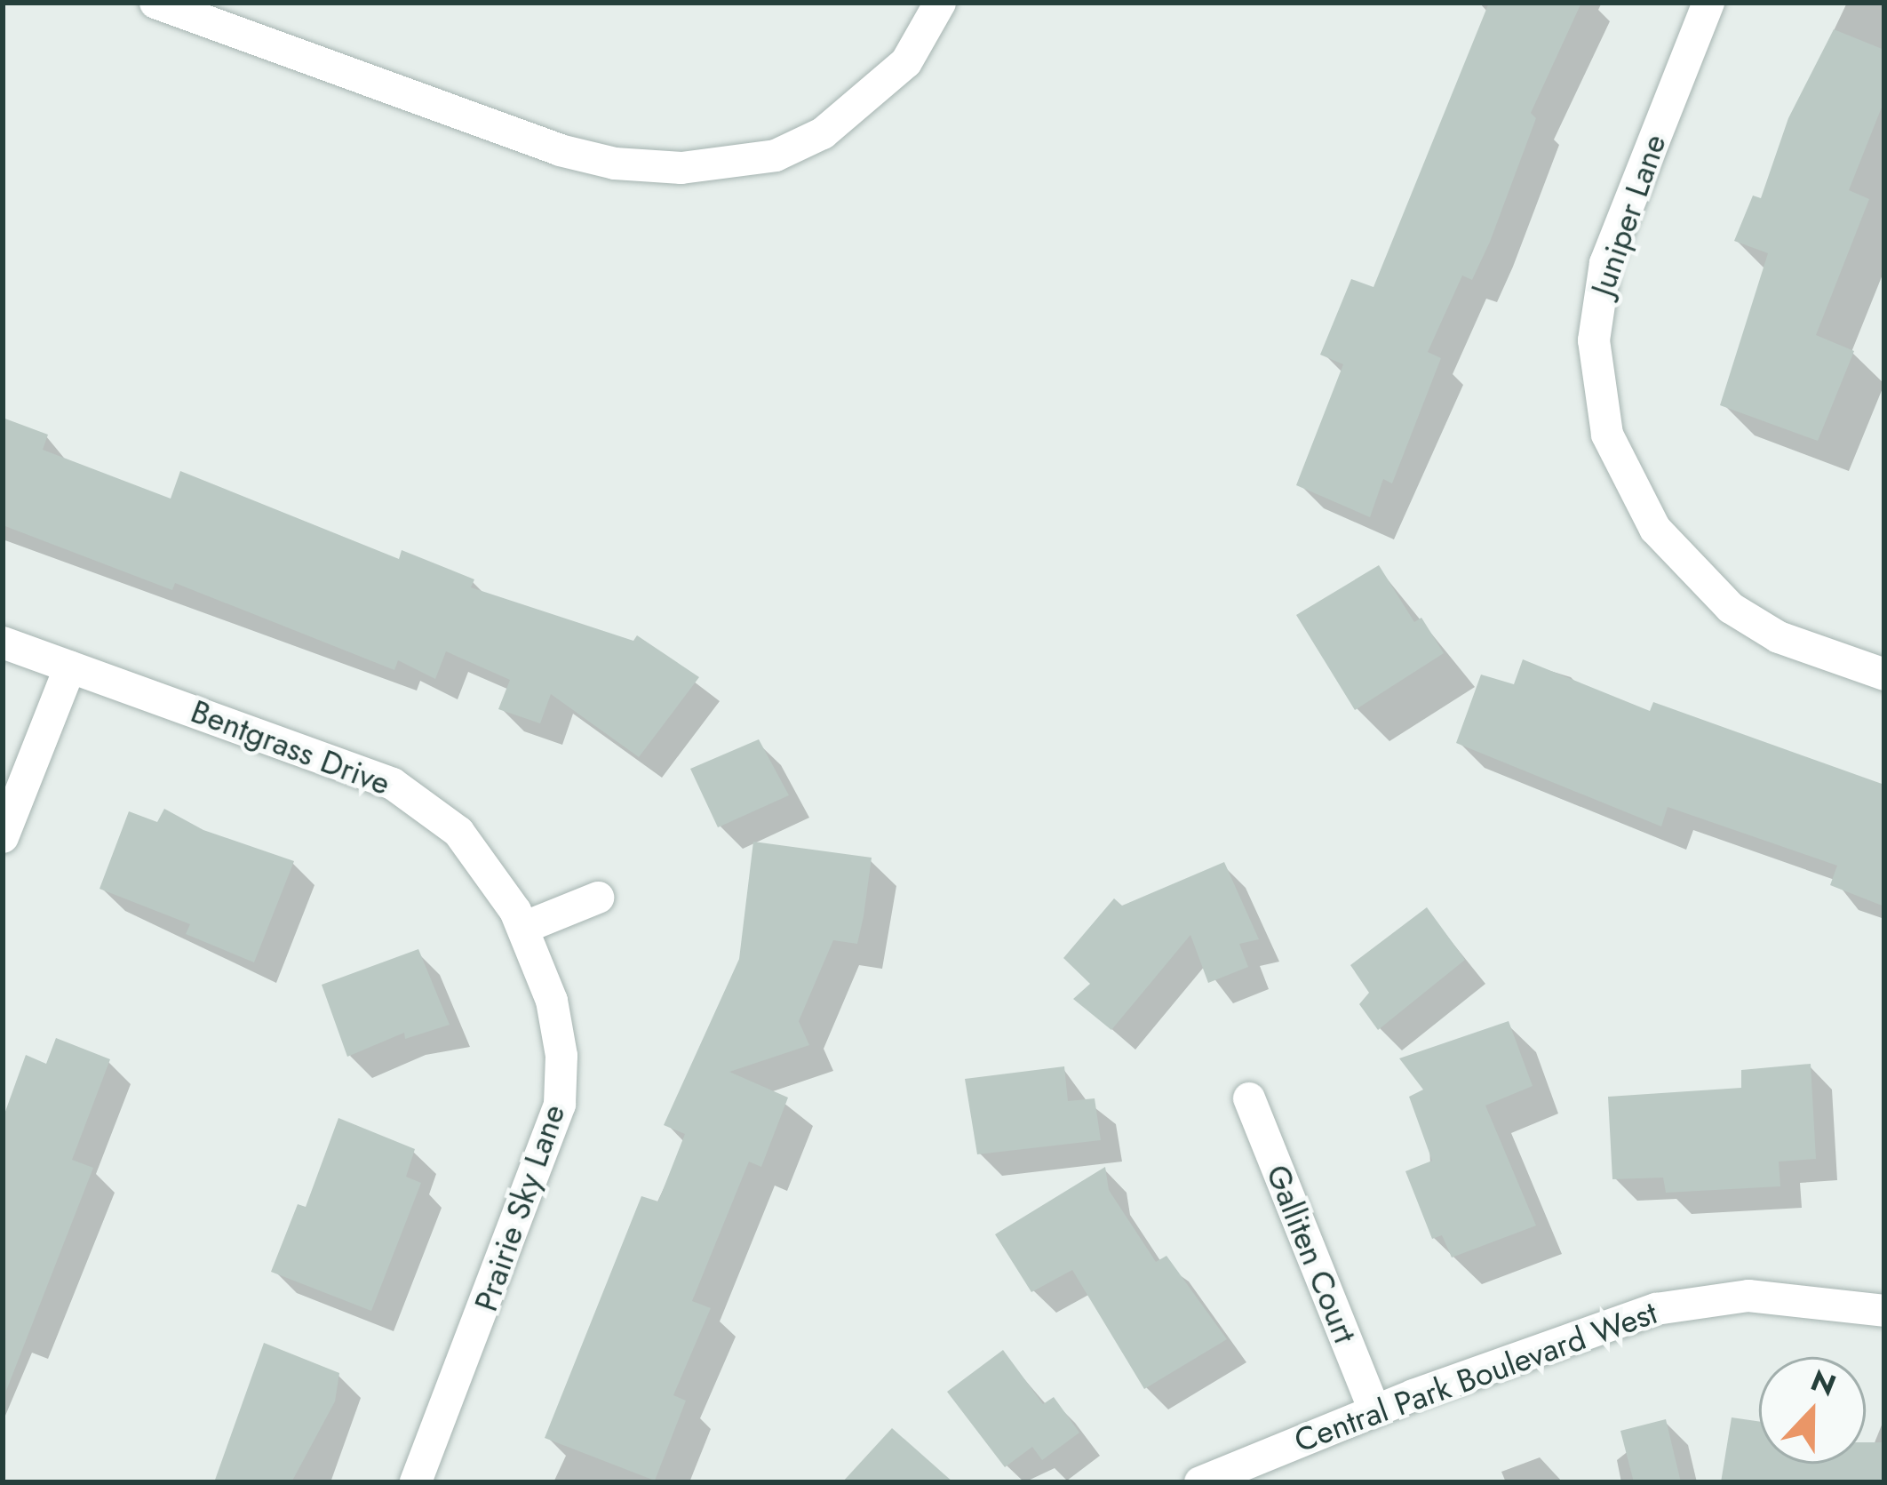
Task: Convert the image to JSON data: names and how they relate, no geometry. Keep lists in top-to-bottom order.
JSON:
{
  "streets": {
    "street": [
      "Juniper Lane",
      "Bentgrass Drive",
      "Prairie Sky Lane",
      "Galliten Court",
      "Central Park Boulevard West"
    ]
  },
  "crossings": [
    ["Bentgrass Drive", "Prairie Sky Lane"],
    ["Galliten Court", "Central Park Boulevard West"]
  ],
  "north": "top"
}
